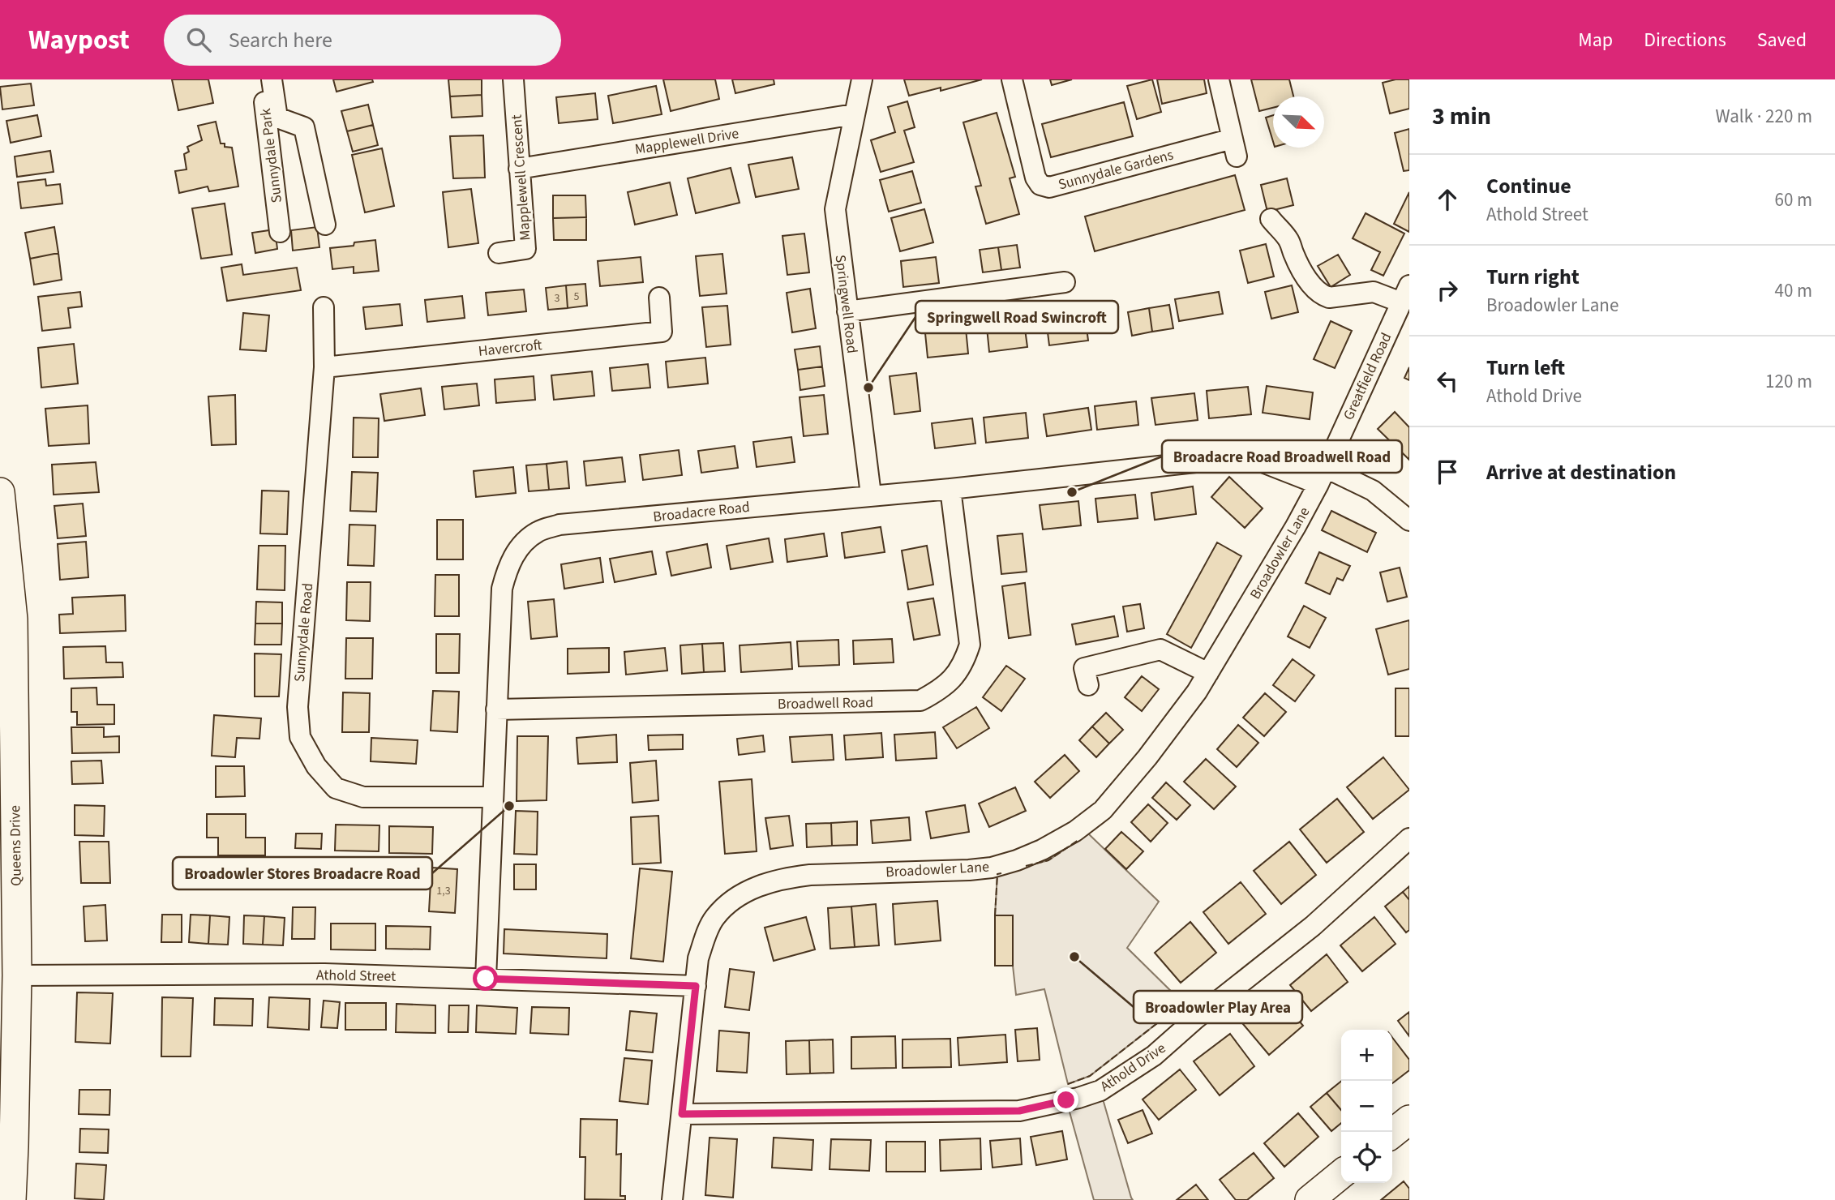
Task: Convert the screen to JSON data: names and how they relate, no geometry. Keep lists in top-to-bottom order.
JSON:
{
  "streets": {
    "street": [
      "Mapplewell Drive",
      "Sunnydale Park",
      "Sunnydale Gardens",
      "Mapplewell Crescent",
      "Springwell Road",
      "Havercroft",
      "Greatfield Road",
      "Broadacre Road",
      "Broadowler Lane",
      "Sunnydale Road",
      "Broadwell Road",
      "Queens Drive",
      "Athold Street",
      "Athold Drive"
    ]
  },
  "crossings": [
    ["Mapplewell Drive", "Mapplewell Crescent"],
    ["Mapplewell Drive", "Springwell Road"],
    ["Springwell Road", "Broadacre Road"],
    ["Havercroft", "Sunnydale Road"],
    ["Greatfield Road", "Broadacre Road"],
    ["Greatfield Road", "Broadowler Lane"],
    ["Broadacre Road", "Broadowler Lane"],
    ["Broadacre Road", "Sunnydale Road"],
    ["Broadacre Road", "Broadwell Road"],
    ["Broadacre Road", "Athold Street"],
    ["Broadowler Lane", "Athold Street"],
    ["Broadowler Lane", "Athold Drive"],
    ["Queens Drive", "Athold Street"]
  ],
  "places": [
    "Springwell Road Swincroft",
    "Broadacre Road Broadwell Road",
    "Broadowler Stores Broadacre Road",
    "Broadowler Play Area"
  ],
  "house_numbers": ["5", "3", "1,3"],
  "north": "bottom right",
  "page": {
    "header": "Waypost",
    "search": "Search here",
    "nav": ["Map", "Directions", "Saved"],
    "heading": ["3 min", "Walk · 220 m"],
    "list": [
      ["Continue", "Athold Street", "60 m"],
      ["Turn right", "Broadowler Lane", "40 m"],
      ["Turn left", "Athold Drive", "120 m"],
      "Arrive at destination"
    ],
    "map_buttons": ["+", "−"]
  }
}
